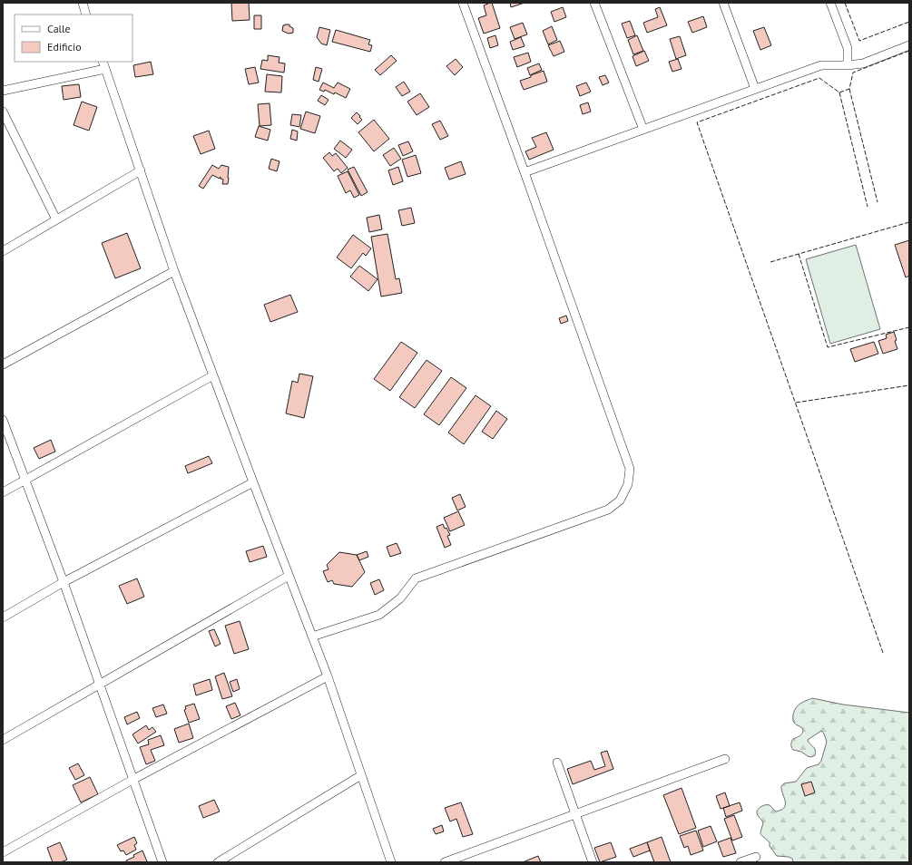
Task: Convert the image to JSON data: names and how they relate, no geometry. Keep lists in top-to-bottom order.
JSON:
{
  "legend": ["Calle", "Edificio"]
}
